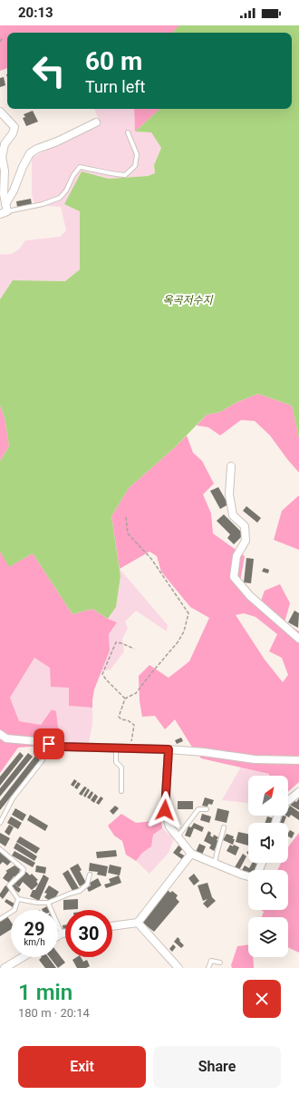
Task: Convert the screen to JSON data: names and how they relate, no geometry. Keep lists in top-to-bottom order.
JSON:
{
  "water": ["옥곡저수지"],
  "north": "top right",
  "page": {
    "status": "20:13",
    "turn": ["60 m", "Turn left"],
    "speed": "29 km/h",
    "limit": "30",
    "heading": ["1 min", "180 m · 20:14"],
    "buttons": ["Exit", "Share"]
  }
}
